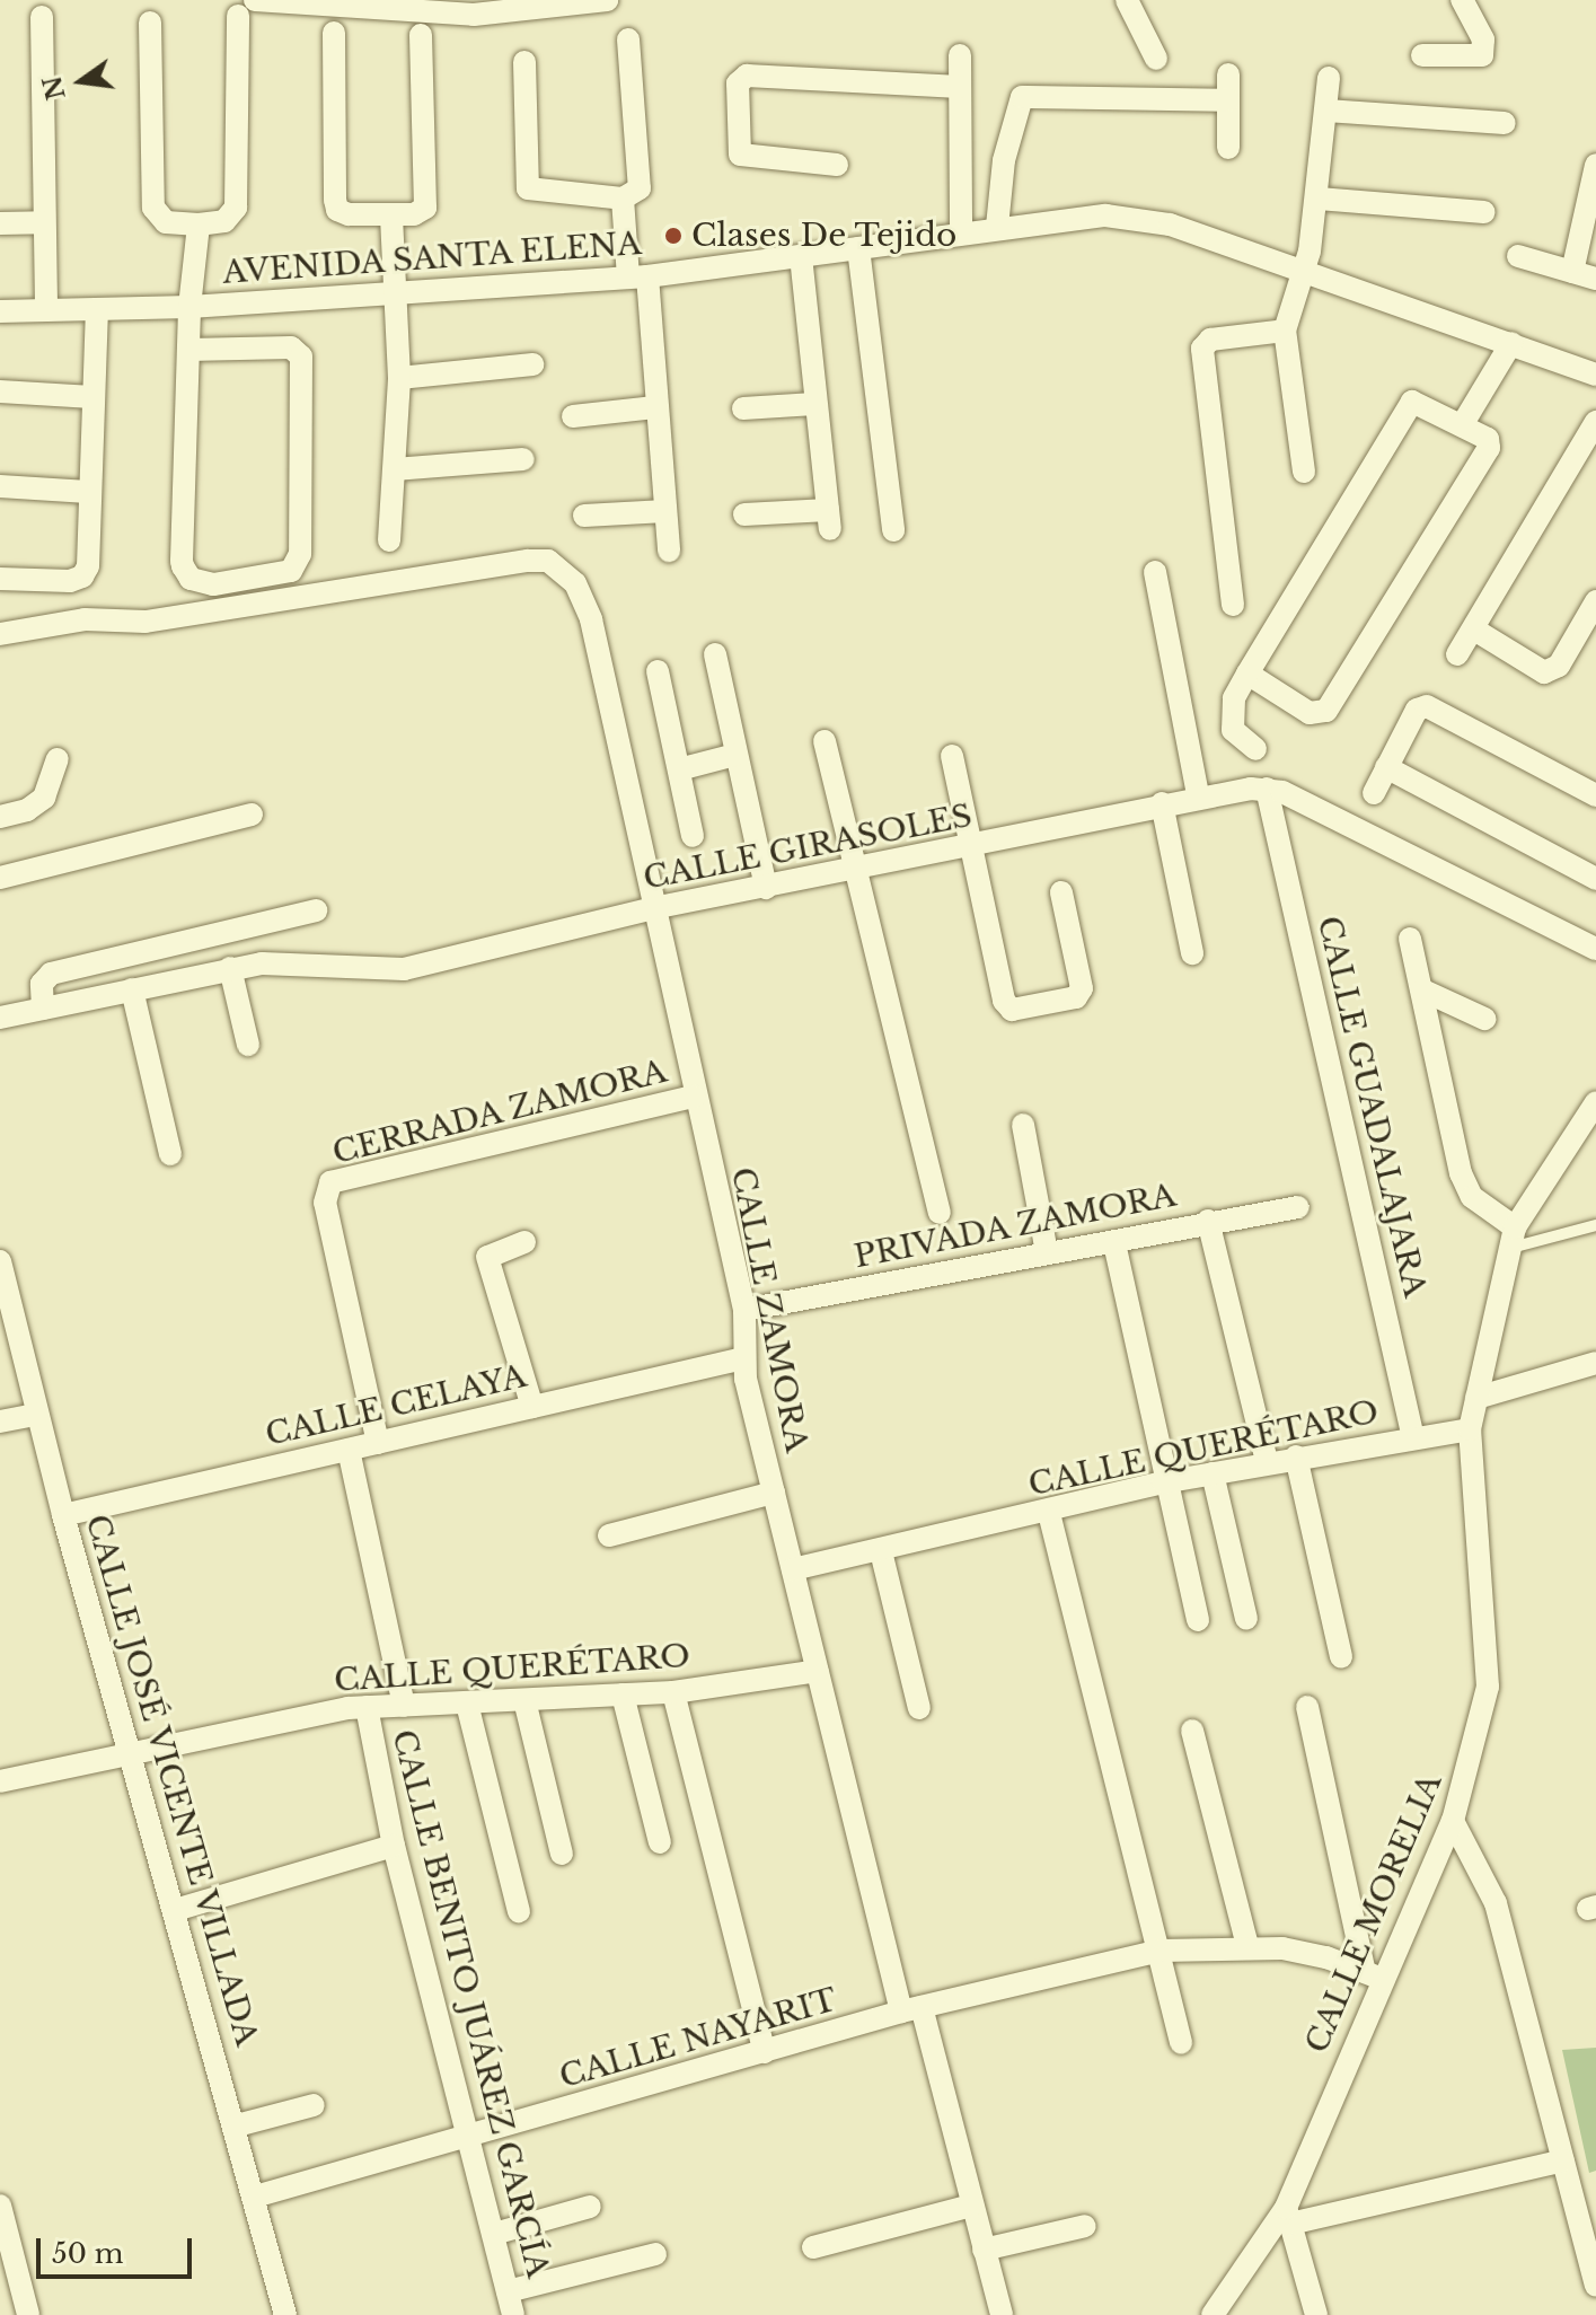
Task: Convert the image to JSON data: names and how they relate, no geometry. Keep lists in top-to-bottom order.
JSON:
{
  "streets": {
    "street": [
      "AVENIDA SANTA ELENA",
      "CALLE GIRASOLES",
      "CALLE GUADALAJARA",
      "CERRADA ZAMORA",
      "PRIVADA ZAMORA",
      "CALLE ZAMORA",
      "CALLE CELAYA",
      "CALLE QUERÉTARO",
      "CALLE JOSÉ VICENTE VILLADA",
      "CALLE MORELIA",
      "CALLE BENITO JUÁREZ GARCÍA",
      "CALLE NAYARIT"
    ]
  },
  "crossings": [
    ["CALLE GIRASOLES", "CALLE GUADALAJARA"],
    ["CALLE GIRASOLES", "CALLE ZAMORA"],
    ["CALLE GUADALAJARA", "CALLE QUERÉTARO"],
    ["CERRADA ZAMORA", "CALLE ZAMORA"],
    ["CERRADA ZAMORA", "CALLE CELAYA"],
    ["PRIVADA ZAMORA", "CALLE ZAMORA"],
    ["CALLE ZAMORA", "CALLE CELAYA"],
    ["CALLE ZAMORA", "CALLE QUERÉTARO"],
    ["CALLE ZAMORA", "CALLE NAYARIT"],
    ["CALLE CELAYA", "CALLE JOSÉ VICENTE VILLADA"],
    ["CALLE QUERÉTARO", "CALLE JOSÉ VICENTE VILLADA"],
    ["CALLE QUERÉTARO", "CALLE MORELIA"],
    ["CALLE QUERÉTARO", "CALLE BENITO JUÁREZ GARCÍA"],
    ["CALLE JOSÉ VICENTE VILLADA", "CALLE NAYARIT"],
    ["CALLE MORELIA", "CALLE NAYARIT"],
    ["CALLE BENITO JUÁREZ GARCÍA", "CALLE NAYARIT"]
  ],
  "places": ["Clases De Tejido"],
  "scale_bar": "50 m",
  "north": "left"
}
